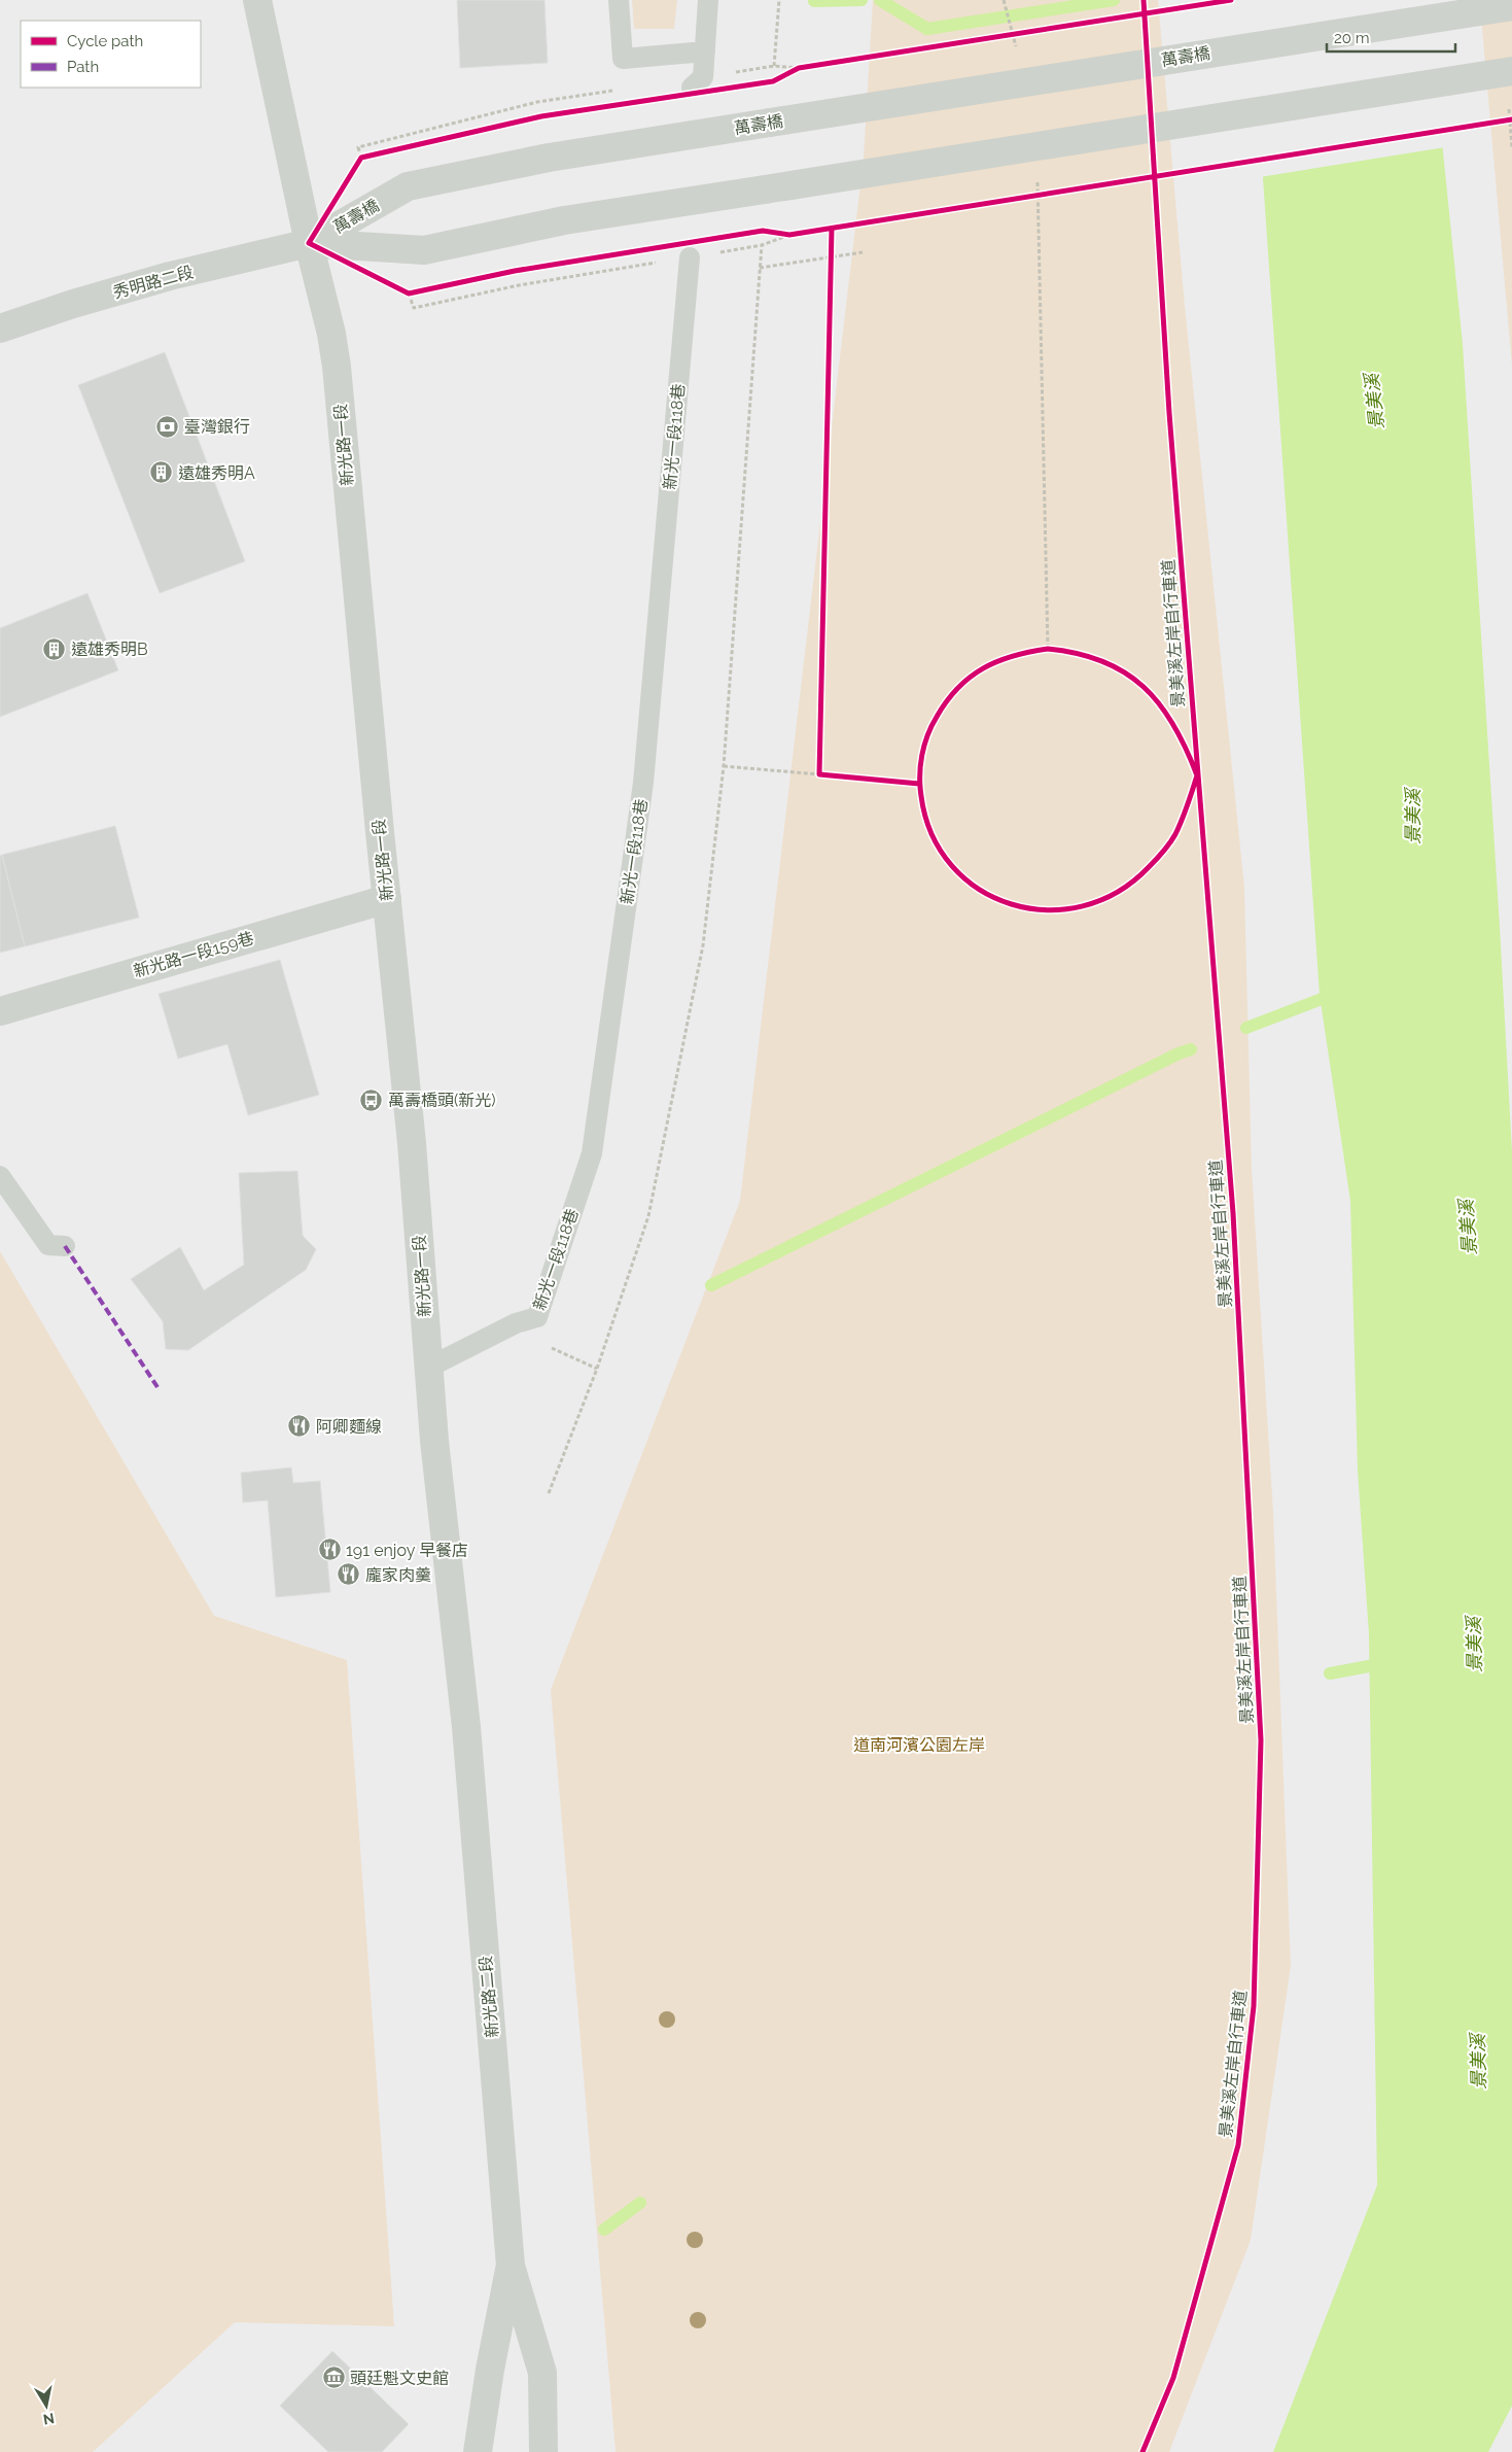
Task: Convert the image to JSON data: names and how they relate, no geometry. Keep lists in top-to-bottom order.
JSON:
{
  "streets": {
    "street": [
      "萬壽橋",
      "秀明路二段",
      "新光路一段",
      "新光路一段159巷",
      "新光路二段"
    ],
    "lane": ["新光一段118巷"],
    "cycle path": ["景美溪左岸自行車道"]
  },
  "crossings": [
    ["萬壽橋", "秀明路二段"],
    ["萬壽橋", "新光路一段"],
    ["秀明路二段", "新光路一段"],
    ["新光一段118巷", "新光路一段"],
    ["新光路一段", "新光路一段159巷"],
    ["新光路一段", "新光路二段"]
  ],
  "water": ["景美溪"],
  "parks": ["道南河濱公園左岸"],
  "places": {
    "bank": ["臺灣銀行"],
    "building": ["遠雄秀明A", "遠雄秀明B"],
    "bus stop": ["萬壽橋頭(新光)"],
    "restaurant": ["阿卿麵線", "191 enjoy 早餐店", "龐家肉羹"],
    "museum": ["頭廷魁文史館"]
  },
  "legend": ["Cycle path", "Path"],
  "scale_bar": "20 m",
  "north": "bottom"
}
